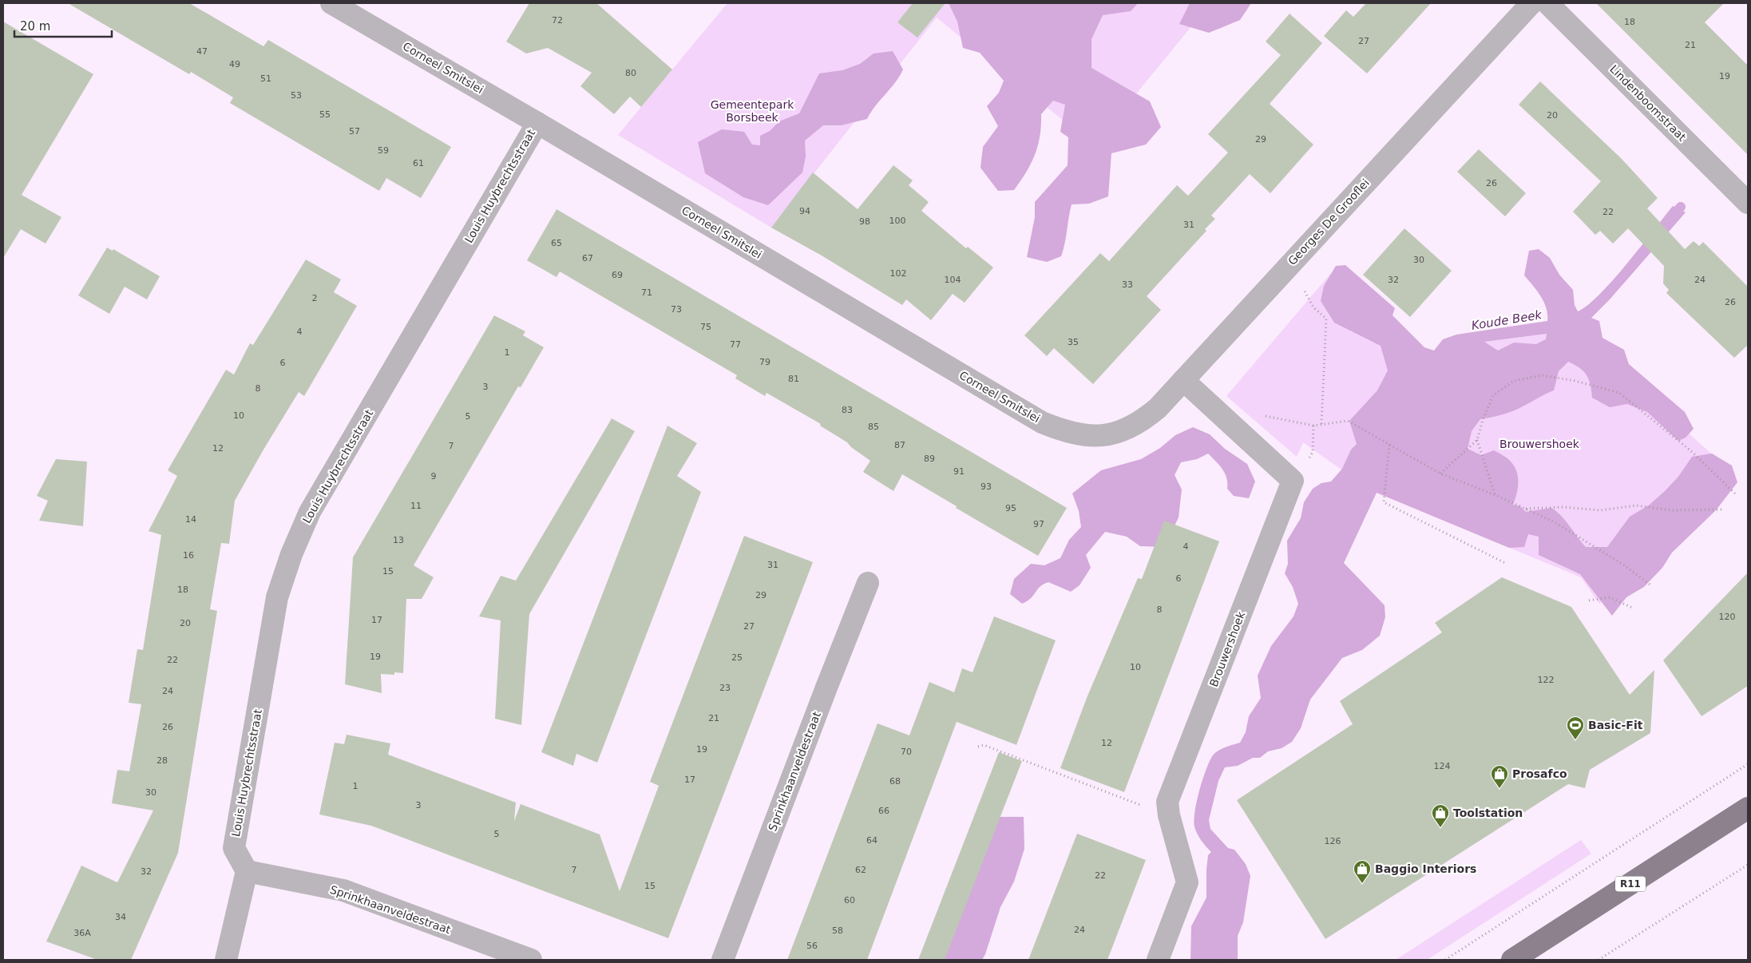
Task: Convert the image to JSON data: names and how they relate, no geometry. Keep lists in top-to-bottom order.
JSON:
{
  "streets": {
    "main road": ["R11"],
    "street": [
      "Corneel Smitslei",
      "Lindenboomstraat",
      "Louis Huybrechtsstraat",
      "Georges De Grooflei",
      "Brouwershoek",
      "Sprinkhaanveldestraat"
    ]
  },
  "crossings": [
    ["Corneel Smitslei", "Louis Huybrechtsstraat"],
    ["Corneel Smitslei", "Georges De Grooflei"],
    ["Louis Huybrechtsstraat", "Sprinkhaanveldestraat"],
    ["Georges De Grooflei", "Brouwershoek"]
  ],
  "water": ["Koude Beek"],
  "parks": ["Gemeentepark Borsbeek", "Brouwershoek"],
  "places": {
    "sports": ["Basic-Fit"],
    "shop": ["Prosafco", "Toolstation", "Baggio Interiors"]
  },
  "house_numbers": [
    "72",
    "18",
    "27",
    "21",
    "47",
    "49",
    "80",
    "19",
    "51",
    "53",
    "55",
    "20",
    "57",
    "29",
    "59",
    "61",
    "26",
    "94",
    "22",
    "100",
    "98",
    "31",
    "65",
    "67",
    "30",
    "102",
    "69",
    "104",
    "32",
    "24",
    "33",
    "71",
    "2",
    "26",
    "73",
    "75",
    "4",
    "35",
    "77",
    "1",
    "79",
    "6",
    "81",
    "3",
    "8",
    "83",
    "10",
    "5",
    "85",
    "87",
    "7",
    "12",
    "89",
    "91",
    "9",
    "93",
    "11",
    "95",
    "14",
    "97",
    "13",
    "4",
    "16",
    "31",
    "15",
    "6",
    "18",
    "29",
    "8",
    "120",
    "17",
    "20",
    "27",
    "19",
    "25",
    "22",
    "10",
    "122",
    "23",
    "24",
    "21",
    "26",
    "12",
    "19",
    "70",
    "28",
    "124",
    "17",
    "68",
    "1",
    "30",
    "3",
    "66",
    "5",
    "64",
    "126",
    "7",
    "62",
    "32",
    "22",
    "15",
    "60",
    "34",
    "24",
    "58",
    "36A",
    "56"
  ],
  "scale_bar": "20 m"
}
